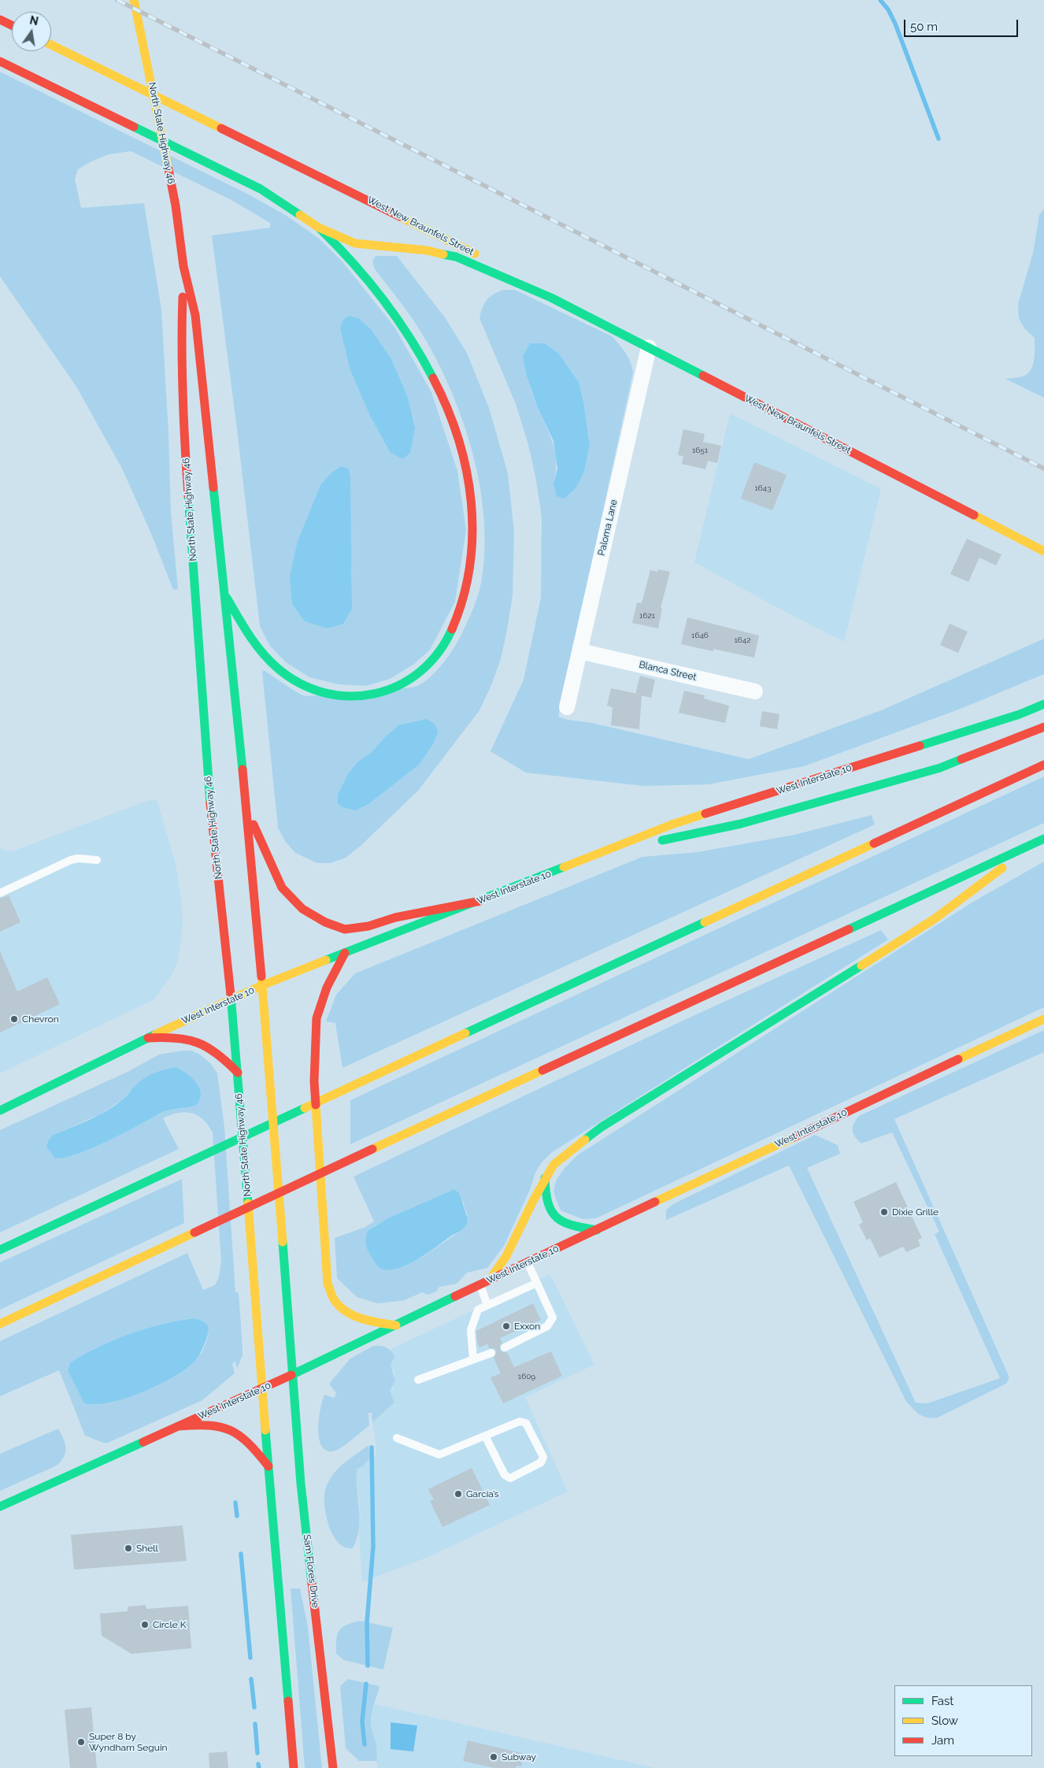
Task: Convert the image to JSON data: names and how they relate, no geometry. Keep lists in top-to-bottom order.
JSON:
{
  "streets": {
    "main road": [
      "North State Highway 46",
      "West New Braunfels Street",
      "West Interstate 10",
      "Sam Flores Drive"
    ],
    "street": ["Paloma Lane", "Blanca Street"]
  },
  "crossings": [
    ["North State Highway 46", "West Interstate 10"],
    ["North State Highway 46", "Sam Flores Drive"],
    ["West New Braunfels Street", "Paloma Lane"],
    ["Paloma Lane", "Blanca Street"],
    ["West Interstate 10", "Sam Flores Drive"]
  ],
  "places": [
    "Chevron",
    "Dixie Grille",
    "Exxon",
    "Garcia’s",
    "Shell",
    "Circle K",
    "Super 8 by Wyndham Seguin",
    "Subway"
  ],
  "house_numbers": [
    "1651",
    "1643",
    "1621",
    "1646",
    "1642",
    "1609"
  ],
  "legend": ["Fast", "Slow", "Jam"],
  "scale_bar": "50 m",
  "north": "top"
}
